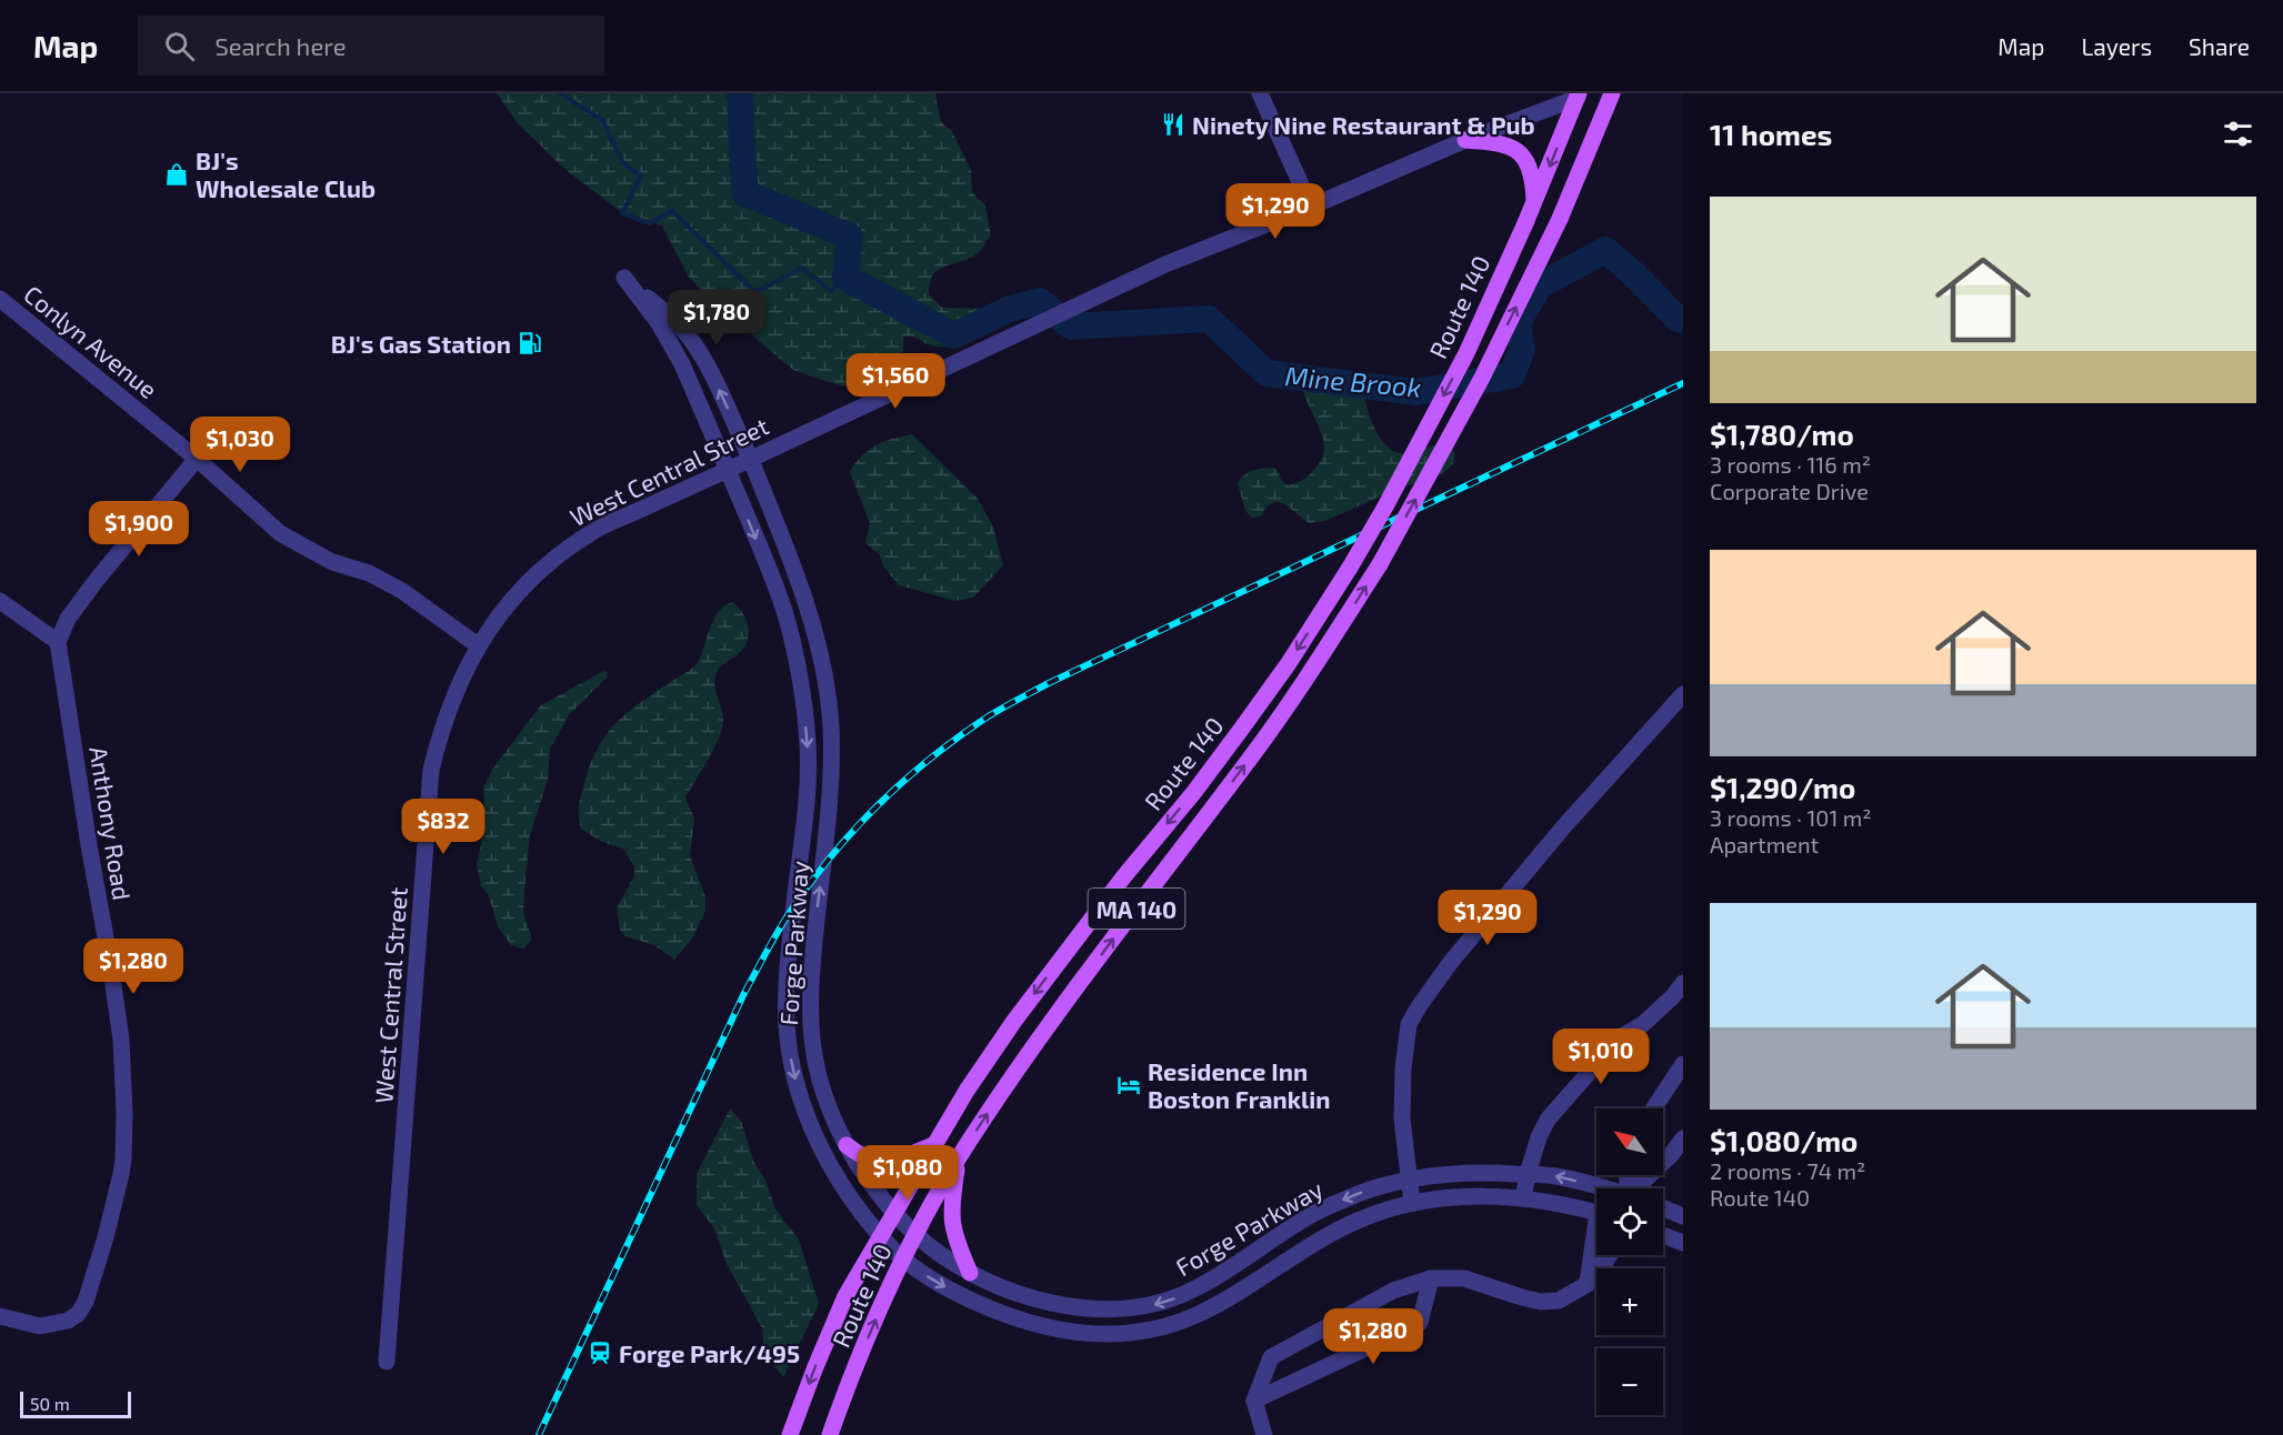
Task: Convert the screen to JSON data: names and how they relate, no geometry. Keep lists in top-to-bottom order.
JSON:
{
  "streets": {
    "main road": ["Route 140", "MA 140"],
    "street": [
      "Conlyn Avenue",
      "West Central Street",
      "Anthony Road",
      "Forge Parkway"
    ]
  },
  "crossings": [
    ["Route 140", "West Central Street"],
    ["Route 140", "Forge Parkway"],
    ["Conlyn Avenue", "West Central Street"],
    ["West Central Street", "Forge Parkway"]
  ],
  "water": ["Mine Brook"],
  "places": {
    "restaurant": ["Ninety Nine Restaurant & Pub"],
    "shop": ["BJ's Wholesale Club"],
    "fuel station": ["BJ's Gas Station"],
    "hotel": ["Residence Inn Boston Franklin"],
    "station": ["Forge Park/495"]
  },
  "scale_bar": "50 m",
  "north": "top left",
  "page": {
    "header": "Map",
    "search": "Search here",
    "nav": ["Map", "Layers", "Share"],
    "heading": "11 homes",
    "list": [
      {
        "name": "$1,780/mo",
        "note": "3 rooms · 116 m² · Corporate Drive"
      },
      {
        "name": "$1,290/mo",
        "note": "3 rooms · 101 m² · Apartment"
      },
      {
        "name": "$1,080/mo",
        "note": "2 rooms · 74 m² · Route 140"
      }
    ],
    "price": [
      "$1,290",
      "$1,780",
      "$1,560",
      "$1,030",
      "$1,900",
      "$832",
      "$1,290",
      "$1,280",
      "$1,010",
      "$1,080",
      "$1,280"
    ],
    "map_buttons": ["+", "−"],
    "scale": "50 m"
  }
}
